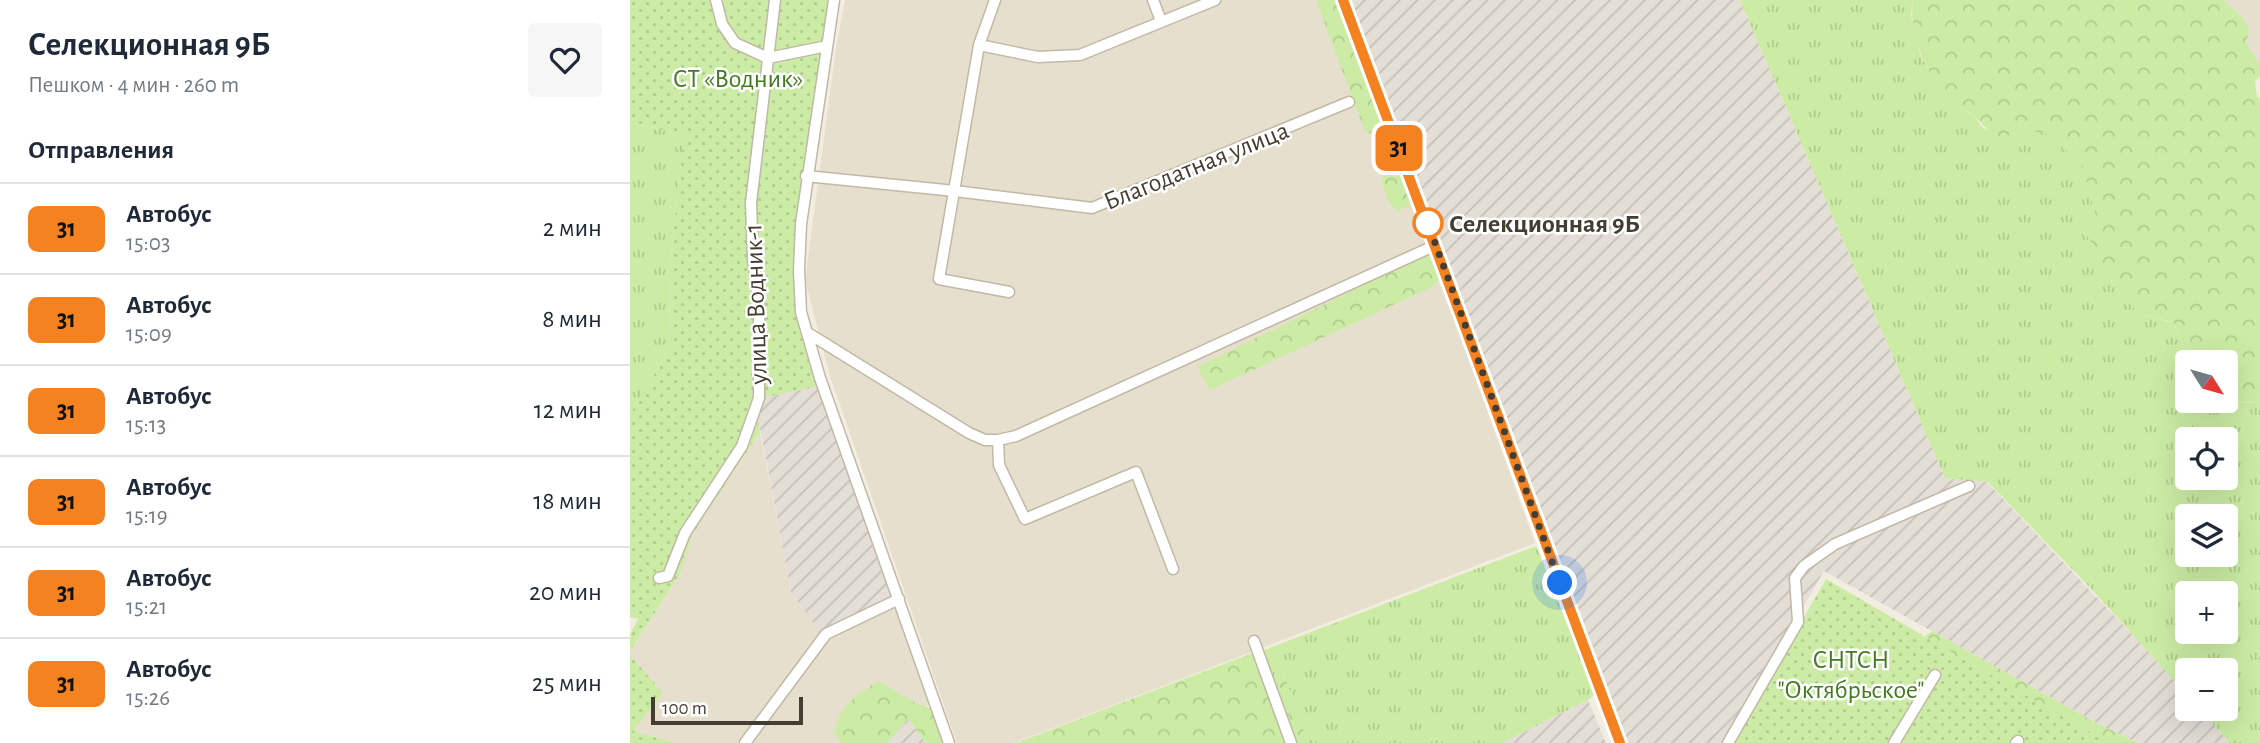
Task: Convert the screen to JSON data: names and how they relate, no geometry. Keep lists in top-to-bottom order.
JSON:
{
  "streets": {
    "street": ["Благодатная улица", "улица Водник-1"]
  },
  "parks": ["СТ «Водник»", "СНТСН \"Октябрьское\""],
  "places": ["Селекционная 9Б"],
  "lines": ["bus line 31"],
  "scale_bar": "100 m",
  "north": "bottom right",
  "page": {
    "heading": [
      ["Селекционная 9Б", "Пешком · 4 мин · 260 m"],
      "Отправления"
    ],
    "on_map": "31",
    "list": [
      {
        "mark": "31",
        "name": "Автобус",
        "note": "15:03",
        "value": "2 мин"
      },
      {
        "mark": "31",
        "name": "Автобус",
        "note": "15:09",
        "value": "8 мин"
      },
      {
        "mark": "31",
        "name": "Автобус",
        "note": "15:13",
        "value": "12 мин"
      },
      {
        "mark": "31",
        "name": "Автобус",
        "note": "15:19",
        "value": "18 мин"
      },
      {
        "mark": "31",
        "name": "Автобус",
        "note": "15:21",
        "value": "20 мин"
      },
      {
        "mark": "31",
        "name": "Автобус",
        "note": "15:26",
        "value": "25 мин"
      }
    ],
    "map_buttons": ["+", "−"],
    "scale": "100 m"
  }
}
